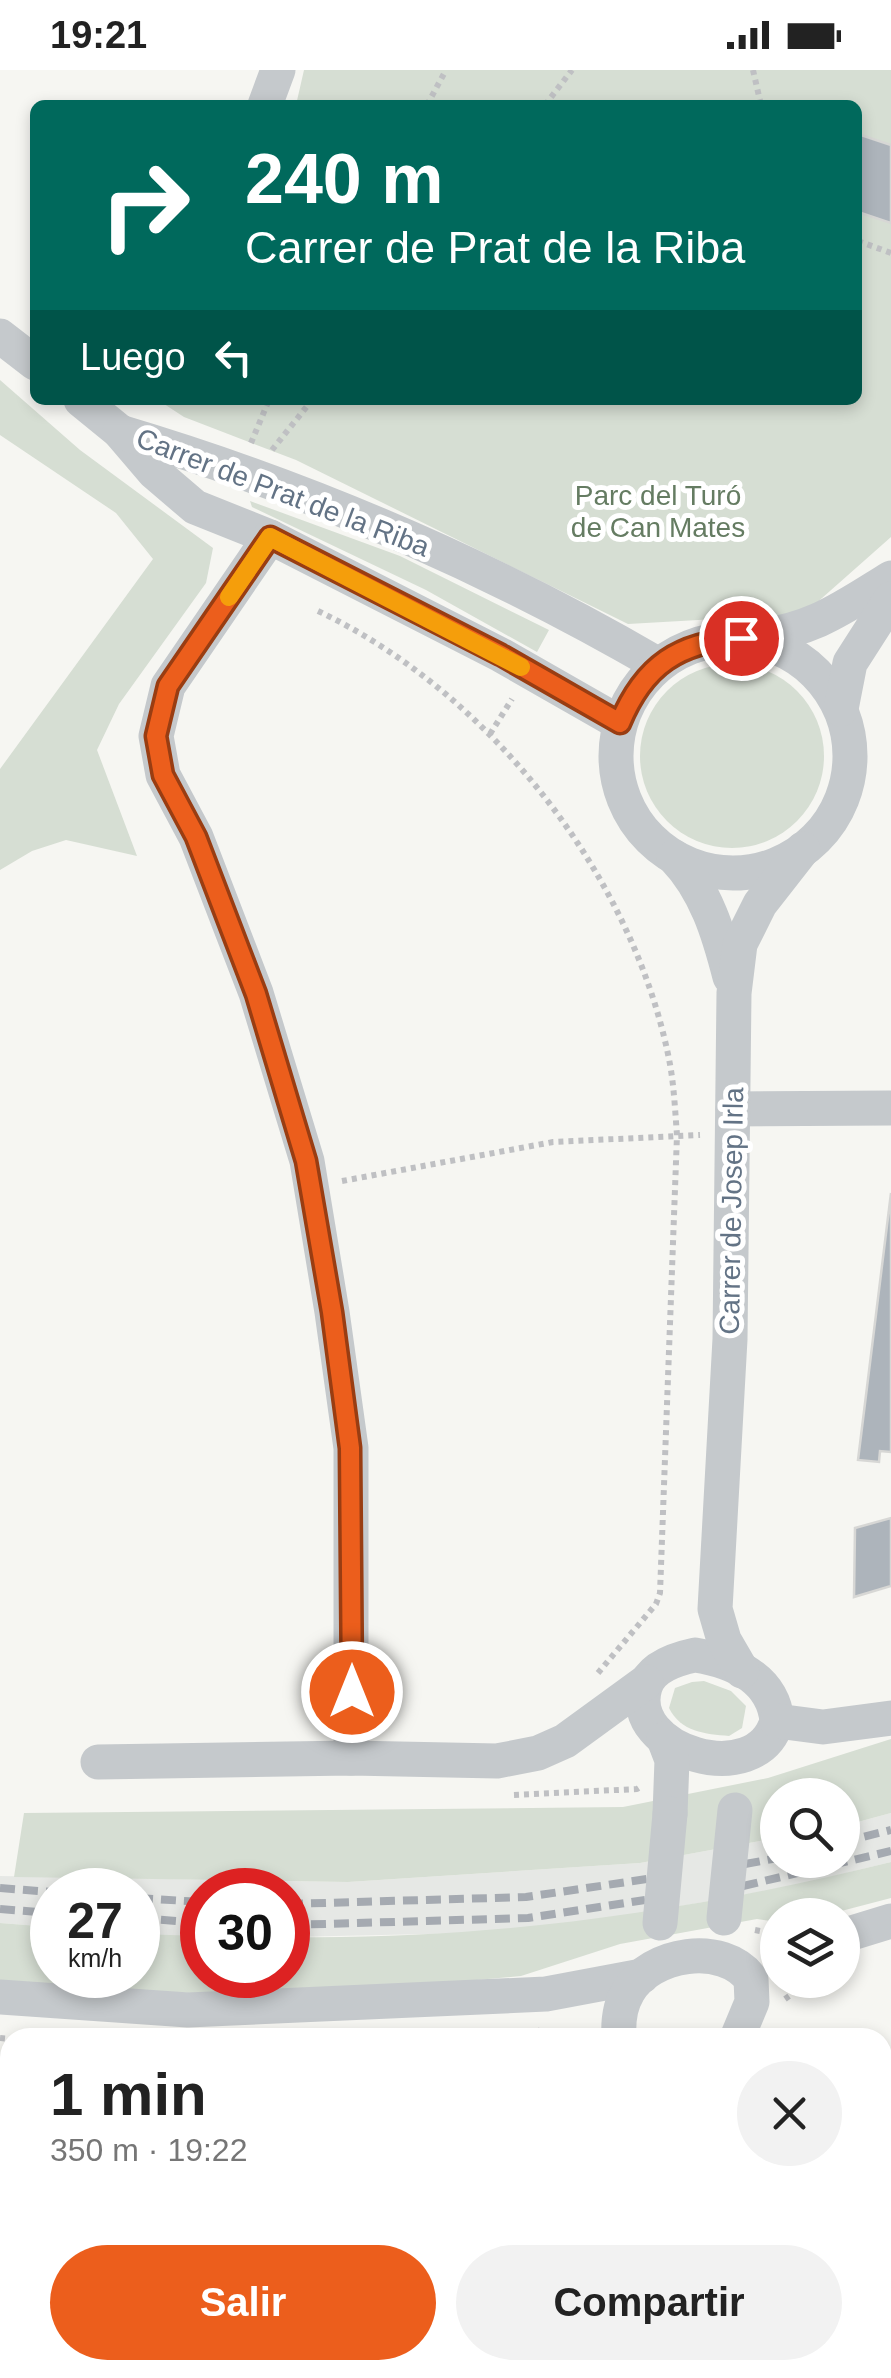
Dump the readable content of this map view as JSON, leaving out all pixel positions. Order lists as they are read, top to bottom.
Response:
{
  "streets": {
    "street": ["Carrer de Prat de la Riba", "Carrer de Josep Irla"]
  },
  "crossings": [
    ["Carrer de Prat de la Riba", "Carrer de Josep Irla"]
  ],
  "parks": ["Parc del Turó de Can Mates"],
  "page": {
    "status": "19:21",
    "turn": ["240 m", "Carrer de Prat de la Riba"],
    "then": "Luego",
    "speed": "27 km/h",
    "limit": "30",
    "heading": ["1 min", "350 m · 19:22"],
    "buttons": ["Salir", "Compartir"]
  }
}
